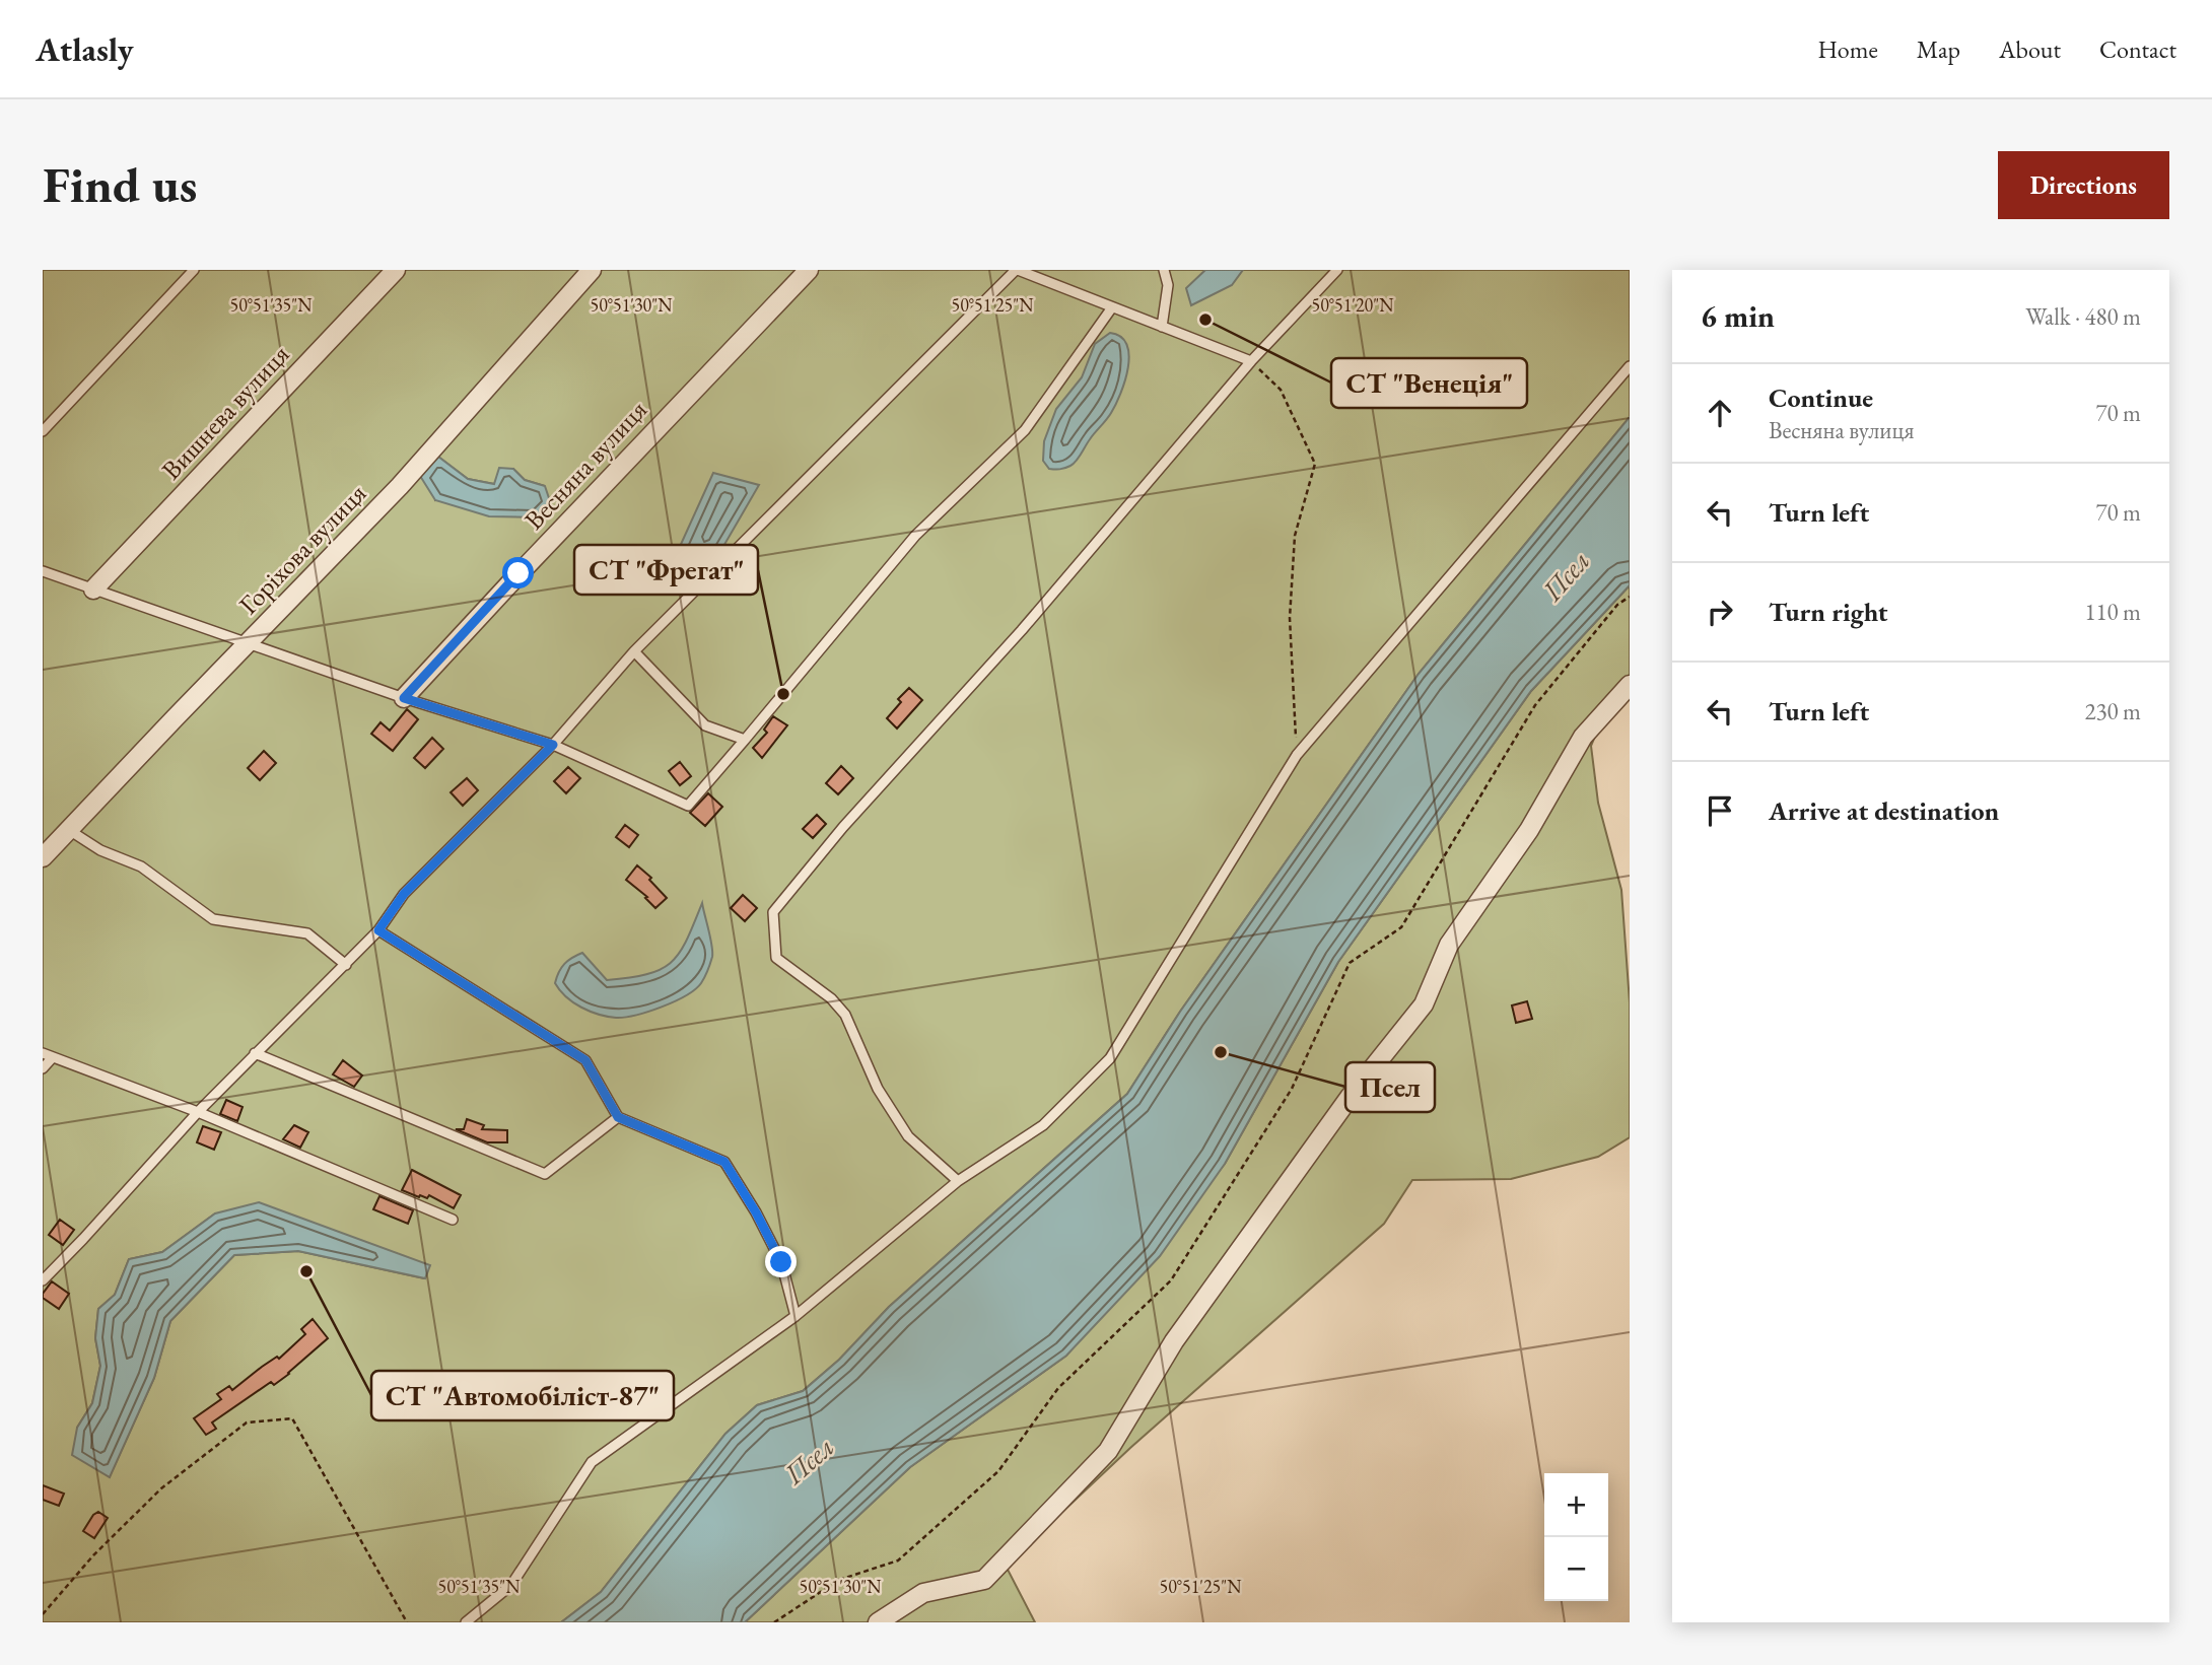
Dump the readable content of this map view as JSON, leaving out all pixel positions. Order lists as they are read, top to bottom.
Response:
{
  "streets": {
    "street": ["Вишнева вулиця", "Весняна вулиця", "Горіхова вулиця"]
  },
  "water": ["Псел"],
  "places": [
    "СТ \"Венеція\"",
    "СТ \"Фрегат\"",
    "Псел",
    "СТ \"Автомобiлiст-87\""
  ],
  "page": {
    "header": "Atlasly",
    "nav": [
      "Home",
      "Map",
      "About",
      "Contact"
    ],
    "buttons": "Directions",
    "title": "Find us",
    "heading": ["6 min", "Walk · 480 m"],
    "list": [
      ["Continue", "Весняна вулиця", "70 m"],
      ["Turn left", "70 m"],
      ["Turn right", "110 m"],
      ["Turn left", "230 m"],
      "Arrive at destination"
    ],
    "map_buttons": ["+", "−"]
  },
  "coordinates": [
    "50°51'35\"N",
    "50°51'30\"N",
    "50°51'25\"N",
    "50°51'20\"N"
  ]
}
